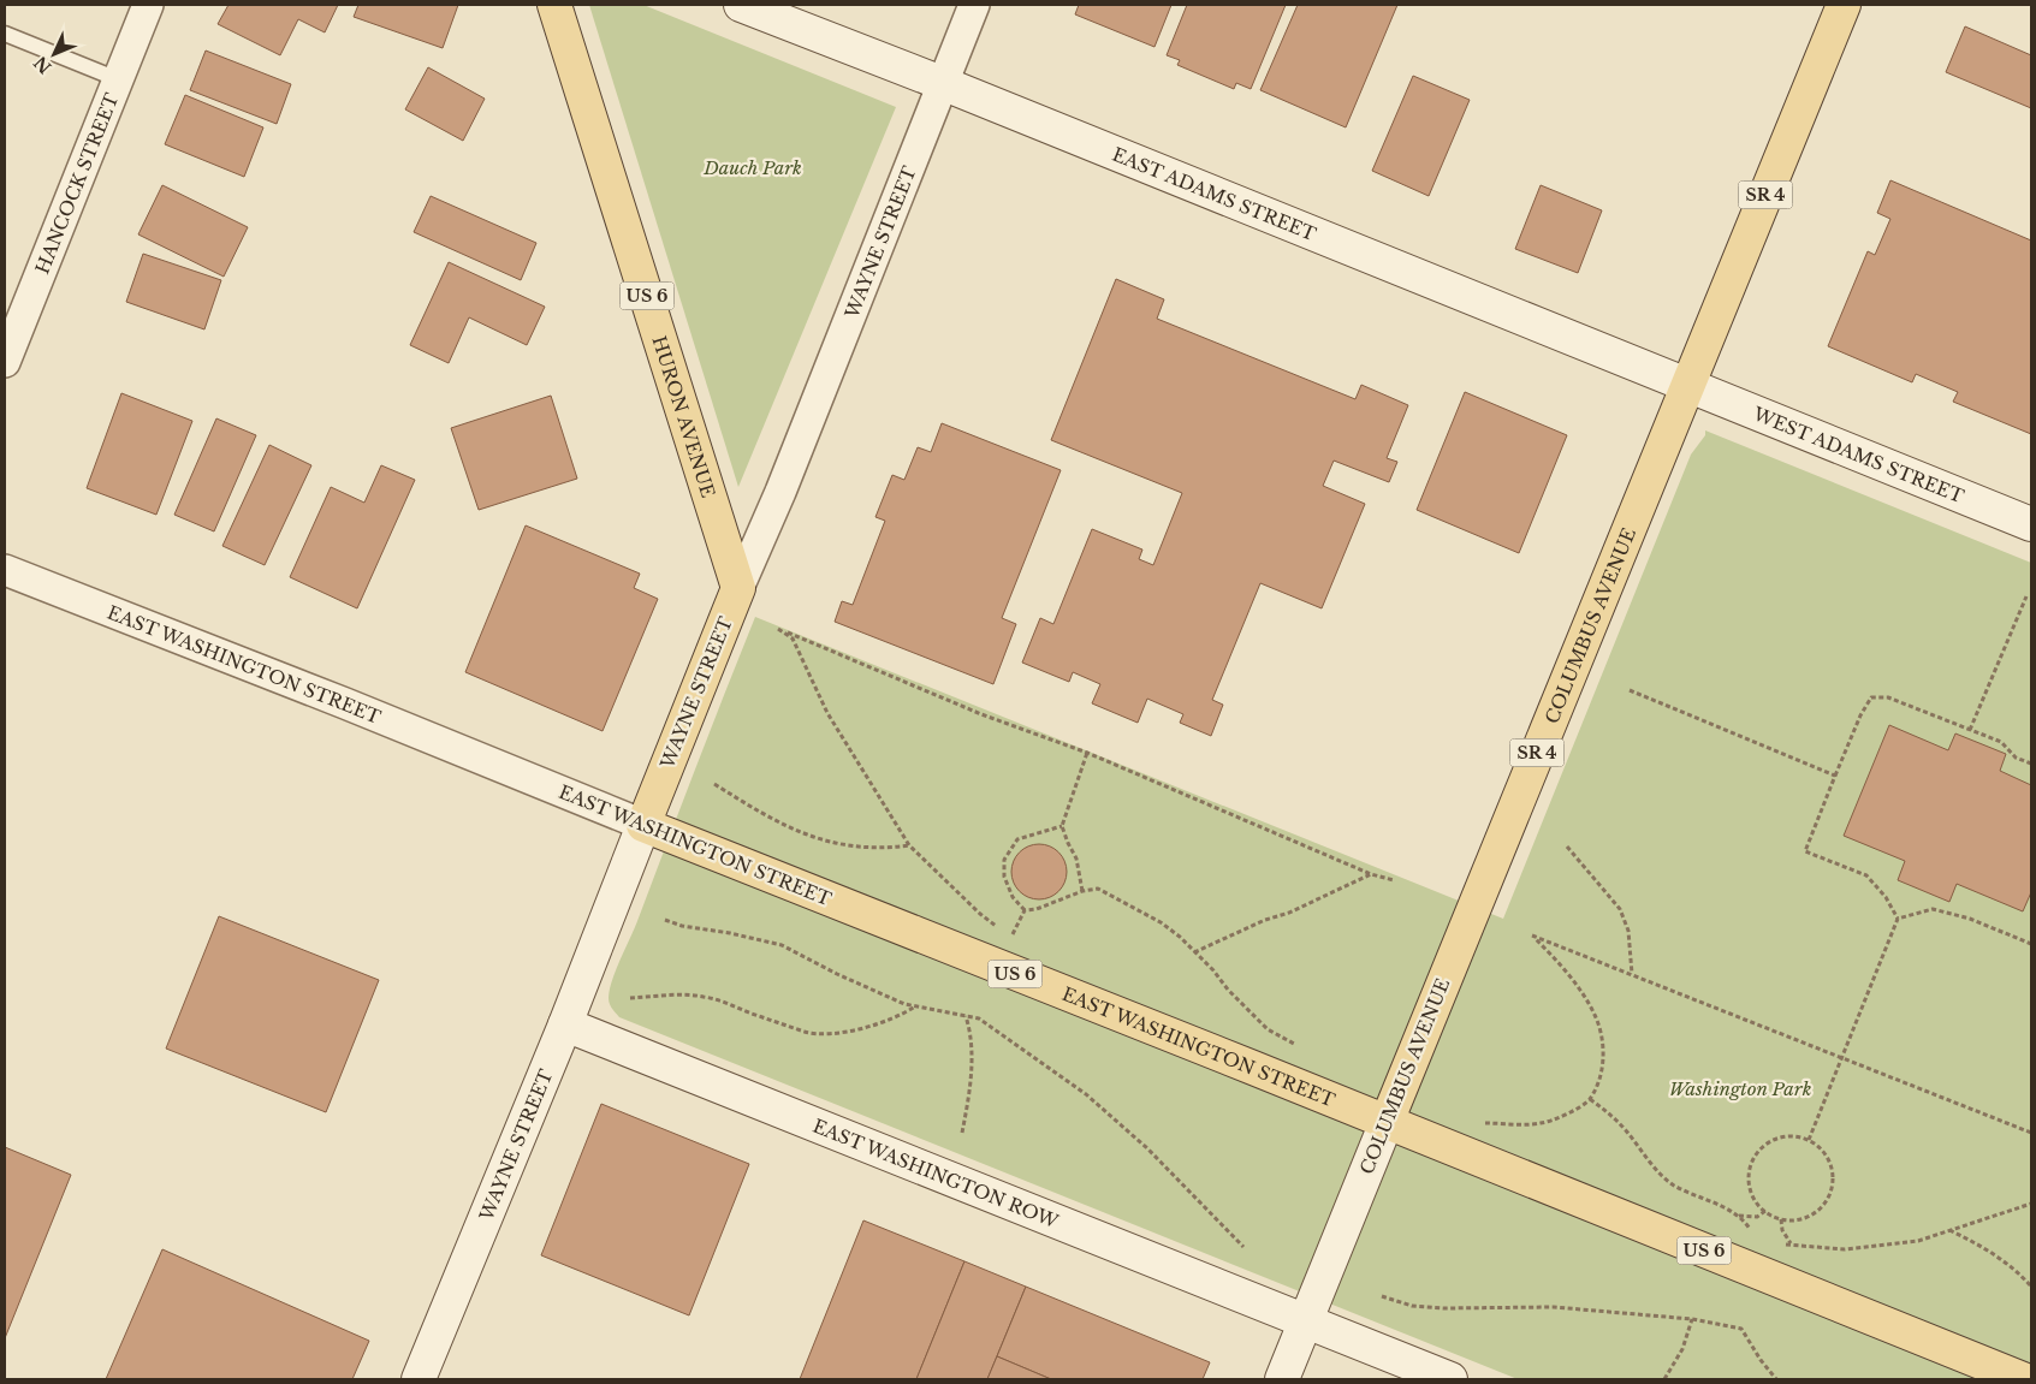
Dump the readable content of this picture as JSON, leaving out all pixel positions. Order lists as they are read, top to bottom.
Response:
{
  "streets": {
    "main road": [
      "SR 4",
      "WAYNE STREET",
      "US 6",
      "HURON AVENUE",
      "COLUMBUS AVENUE",
      "EAST WASHINGTON STREET"
    ],
    "street": [
      "HANCOCK STREET",
      "EAST ADAMS STREET",
      "WEST ADAMS STREET",
      "EAST WASHINGTON ROW"
    ]
  },
  "crossings": [
    ["EAST ADAMS STREET", "WAYNE STREET"],
    ["EAST ADAMS STREET", "WEST ADAMS STREET"],
    ["EAST ADAMS STREET", "COLUMBUS AVENUE"],
    ["WAYNE STREET", "HURON AVENUE"],
    ["WAYNE STREET", "EAST WASHINGTON STREET"],
    ["WAYNE STREET", "EAST WASHINGTON ROW"],
    ["US 6", "COLUMBUS AVENUE"],
    ["US 6", "EAST WASHINGTON STREET"],
    ["WEST ADAMS STREET", "COLUMBUS AVENUE"],
    ["COLUMBUS AVENUE", "EAST WASHINGTON STREET"],
    ["COLUMBUS AVENUE", "EAST WASHINGTON ROW"]
  ],
  "parks": ["Dauch Park", "Washington Park"],
  "north": "bottom left"
}
